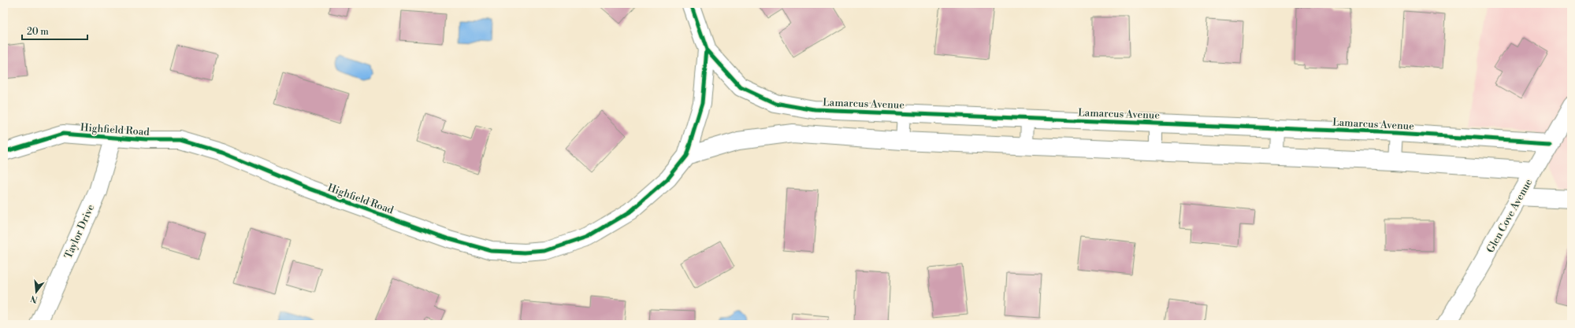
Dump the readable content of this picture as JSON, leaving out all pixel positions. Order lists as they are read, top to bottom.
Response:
{
  "streets": {
    "street": [
      "Lamarcus Avenue",
      "Highfield Road",
      "Glen Cove Avenue",
      "Taylor Drive"
    ]
  },
  "crossings": [
    ["Lamarcus Avenue", "Glen Cove Avenue"],
    ["Highfield Road", "Taylor Drive"]
  ],
  "scale_bar": "20 m",
  "north": "bottom"
}
